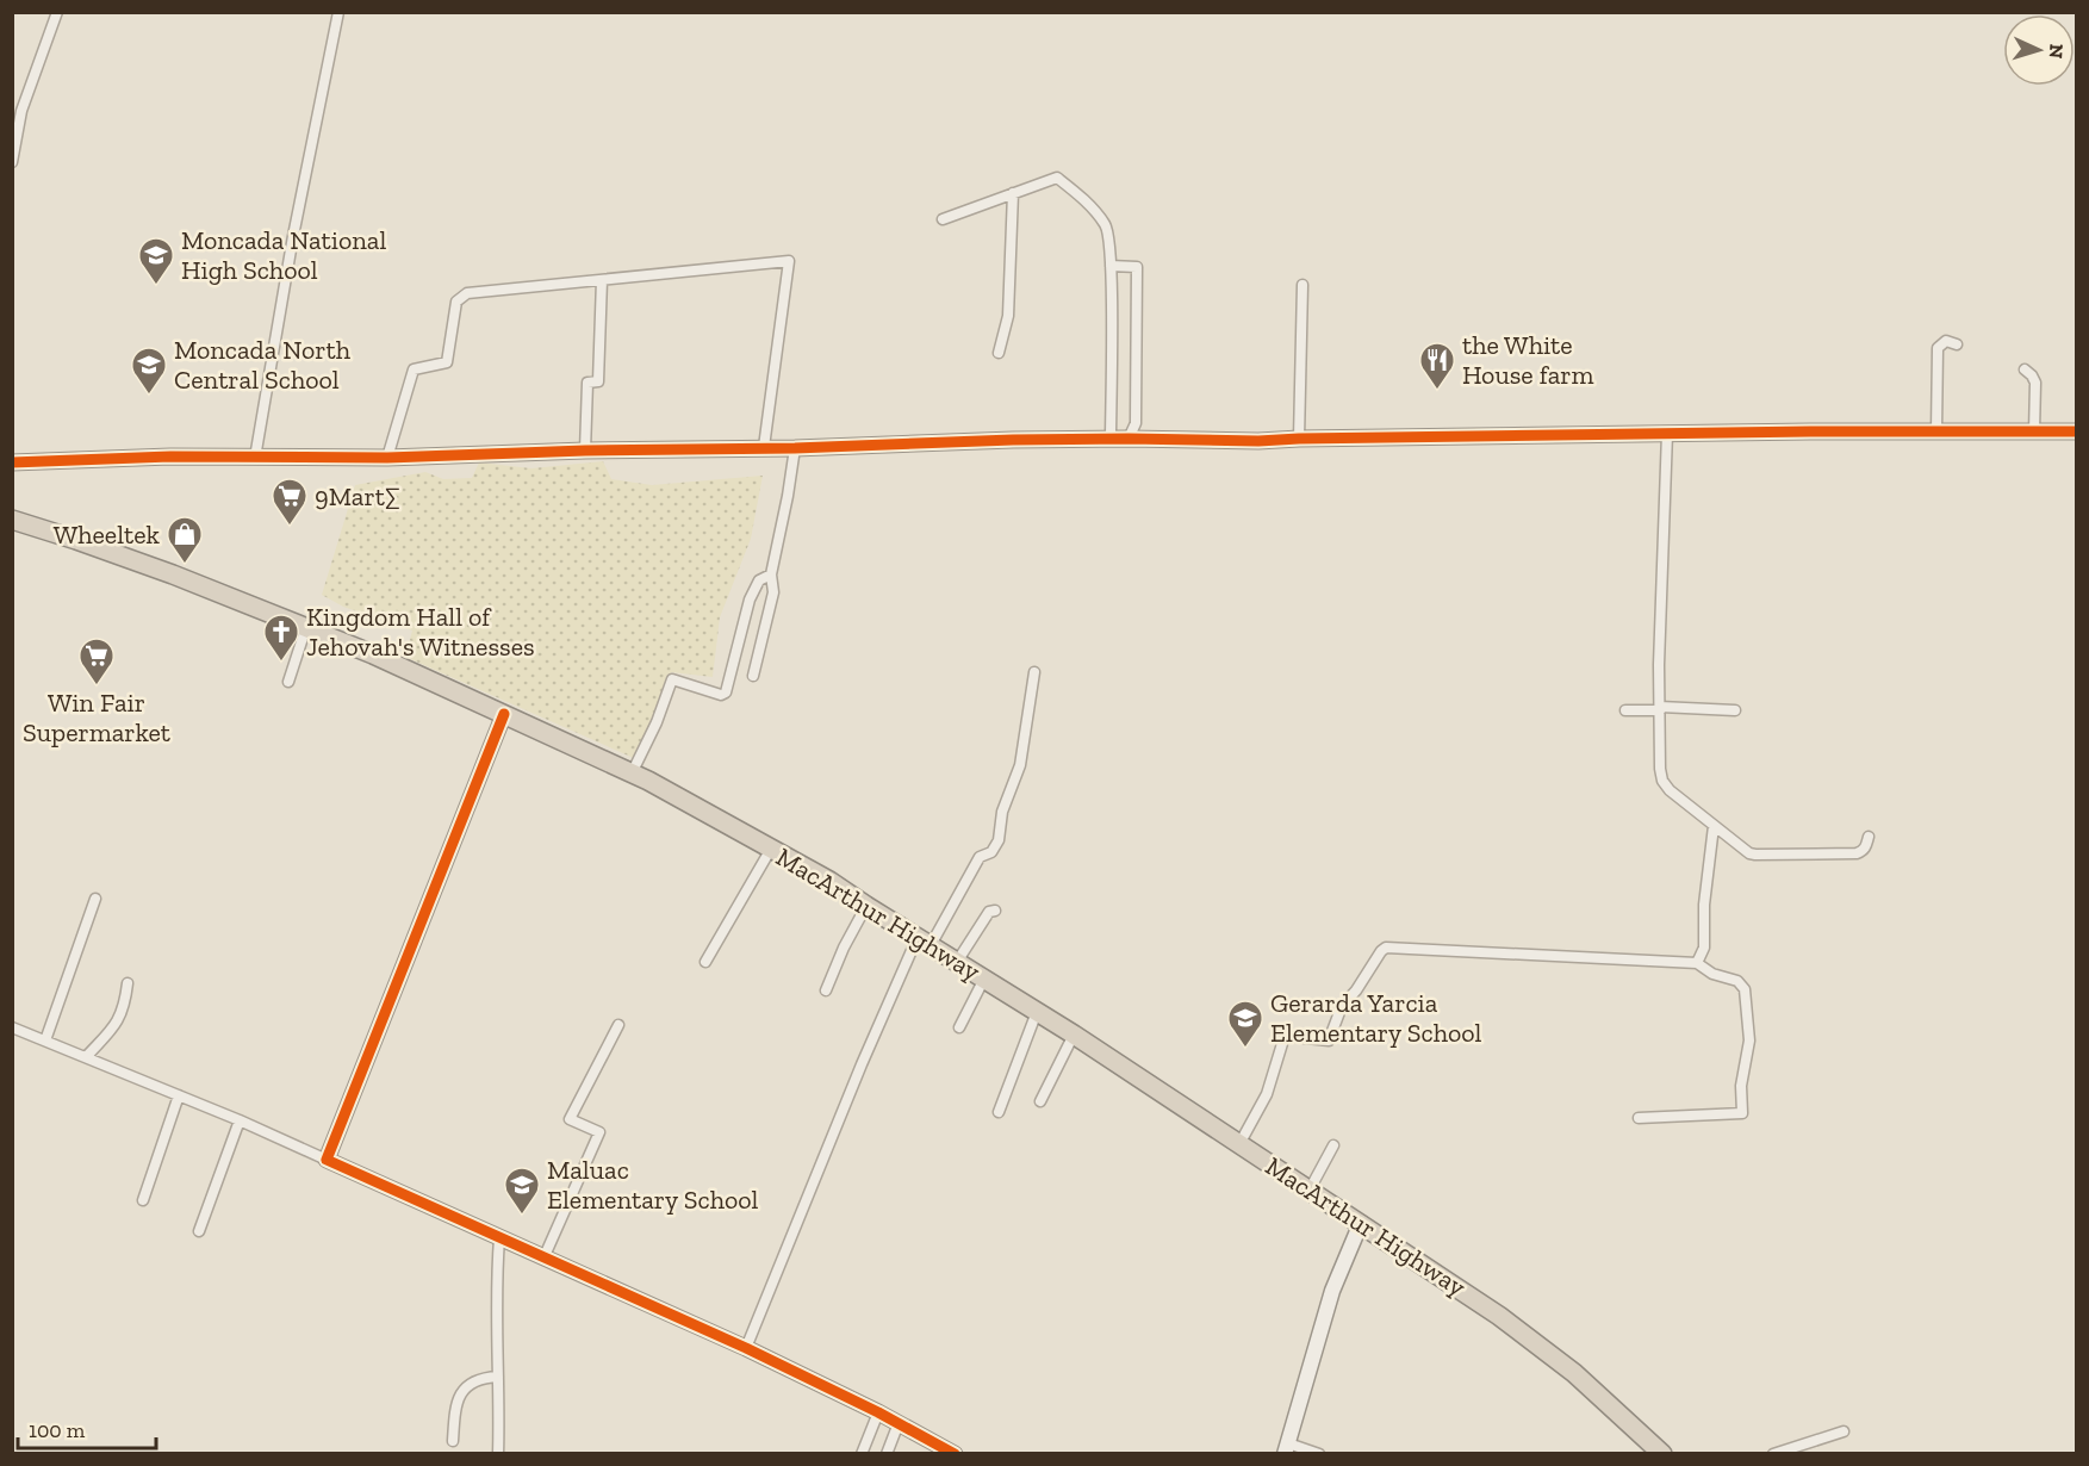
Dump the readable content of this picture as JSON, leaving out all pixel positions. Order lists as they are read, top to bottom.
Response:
{
  "streets": {
    "highway": ["MacArthur Highway"]
  },
  "places": {
    "school or university": [
      "Moncada National High School",
      "Moncada North Central School",
      "Gerarda Yarcia Elementary School",
      "Maluac Elementary School"
    ],
    "restaurant": ["the White House farm"],
    "supermarket": ["9Mart∑", "Win Fair Supermarket"],
    "shop": ["Wheeltek"],
    "church": ["Kingdom Hall of Jehovah's Witnesses"]
  },
  "scale_bar": "100 m",
  "north": "right"
}
